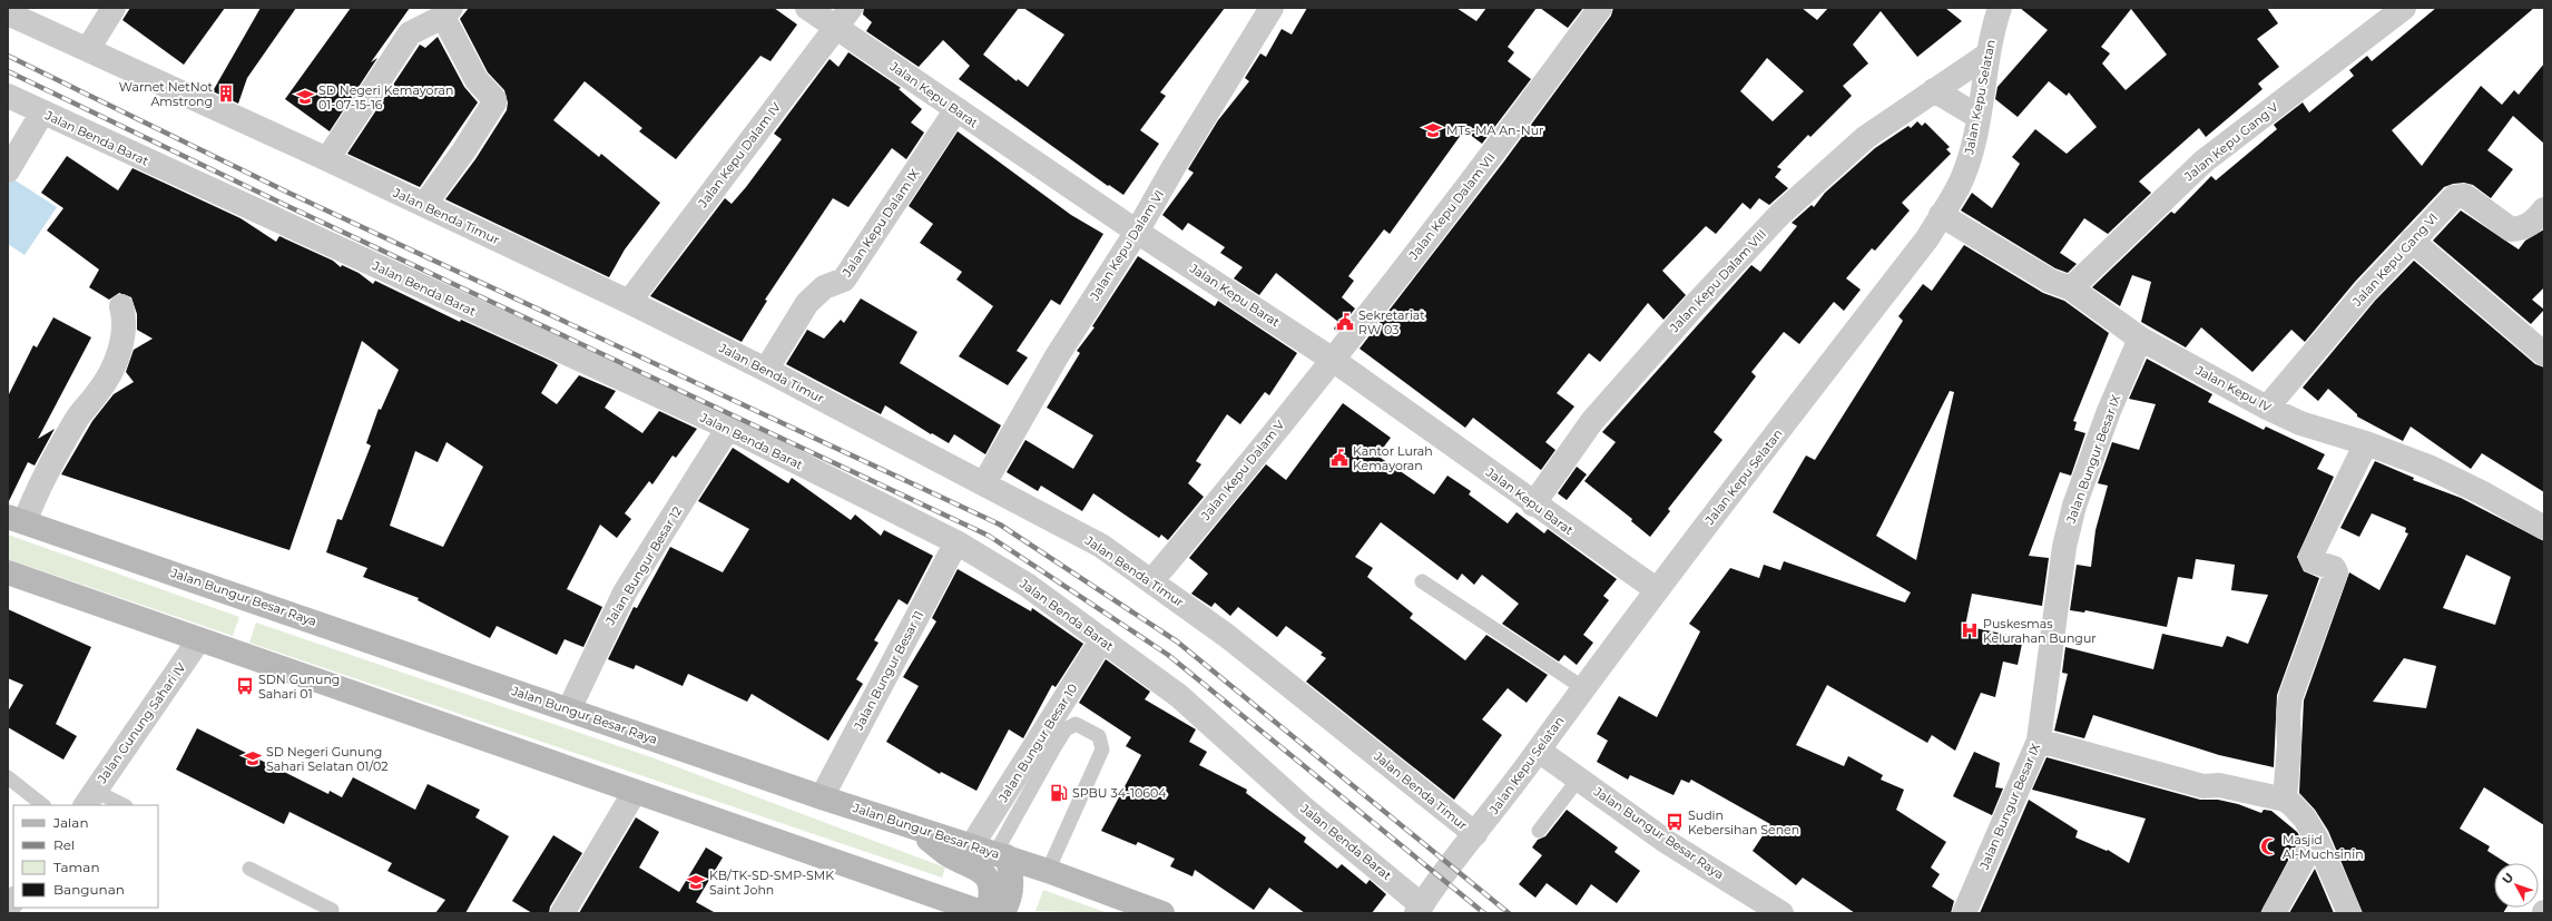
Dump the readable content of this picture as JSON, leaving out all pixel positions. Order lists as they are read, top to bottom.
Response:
{
  "streets": {
    "main road": ["Jalan Bungur Besar Raya"],
    "street": [
      "Jalan Kepu Barat",
      "Jalan Kepu Selatan",
      "Jalan Benda Barat",
      "Jalan Kepu Gang V",
      "Jalan Kepu Dalam IV",
      "Jalan Kepu Dalam VII",
      "Jalan Benda Timur",
      "Jalan Kepu Dalam IX",
      "Jalan Kepu Dalam VI",
      "Jalan Kepu Gang VI",
      "Jalan Kepu Dalam VIII",
      "Jalan Kepu IV",
      "Jalan Bungur Besar IX",
      "Jalan Kepu Dalam V",
      "Jalan Bungur Besar 12",
      "Jalan Bungur Besar 11",
      "Jalan Gunung Sahari IV",
      "Jalan Bungur Besar 10"
    ]
  },
  "crossings": [
    ["Jalan Kepu Barat", "Jalan Kepu Selatan"],
    ["Jalan Kepu Barat", "Jalan Kepu Dalam IV"],
    ["Jalan Kepu Barat", "Jalan Kepu Dalam VII"],
    ["Jalan Kepu Barat", "Jalan Kepu Dalam IX"],
    ["Jalan Kepu Barat", "Jalan Kepu Dalam VI"],
    ["Jalan Kepu Barat", "Jalan Kepu Dalam VIII"],
    ["Jalan Kepu Barat", "Jalan Kepu Dalam V"],
    ["Jalan Kepu Selatan", "Jalan Benda Barat"],
    ["Jalan Kepu Selatan", "Jalan Benda Timur"],
    ["Jalan Kepu Selatan", "Jalan Kepu Dalam VIII"],
    ["Jalan Kepu Selatan", "Jalan Kepu IV"],
    ["Jalan Kepu Selatan", "Jalan Bungur Besar Raya"],
    ["Jalan Benda Barat", "Jalan Bungur Besar 12"],
    ["Jalan Benda Barat", "Jalan Bungur Besar 11"],
    ["Jalan Benda Barat", "Jalan Bungur Besar 10"],
    ["Jalan Kepu Gang V", "Jalan Kepu IV"],
    ["Jalan Kepu Dalam IV", "Jalan Benda Timur"],
    ["Jalan Kepu Dalam VII", "Jalan Kepu Dalam V"],
    ["Jalan Benda Timur", "Jalan Kepu Dalam IX"],
    ["Jalan Benda Timur", "Jalan Kepu Dalam VI"],
    ["Jalan Benda Timur", "Jalan Kepu Dalam V"],
    ["Jalan Kepu Gang VI", "Jalan Kepu IV"],
    ["Jalan Kepu IV", "Jalan Bungur Besar IX"],
    ["Jalan Bungur Besar 12", "Jalan Bungur Besar Raya"],
    ["Jalan Bungur Besar Raya", "Jalan Bungur Besar 11"],
    ["Jalan Bungur Besar Raya", "Jalan Bungur Besar 10"]
  ],
  "places": {
    "building": ["Warnet NetNot Amstrong"],
    "school or university": [
      "SD Negeri Kemayoran 01-07-15-16",
      "MTs-MA An-Nur",
      "SD Negeri Gunung Sahari Selatan 01/02",
      "KB/TK-SD-SMP-SMK Saint John"
    ],
    "public building": ["Sekretariat RW 03", "Kantor Lurah Kemayoran"],
    "hospital": ["Puskesmas Kelurahan Bungur"],
    "bus stop": ["SDN Gunung Sahari 01", "Sudin Kebersihan Senen"],
    "fuel station": ["SPBU 34-10604"],
    "mosque": ["Masjid Al-Muchsinin"]
  },
  "legend": [
    "Jalan",
    "Rel",
    "Taman",
    "Bangunan"
  ],
  "north": "top left"
}
